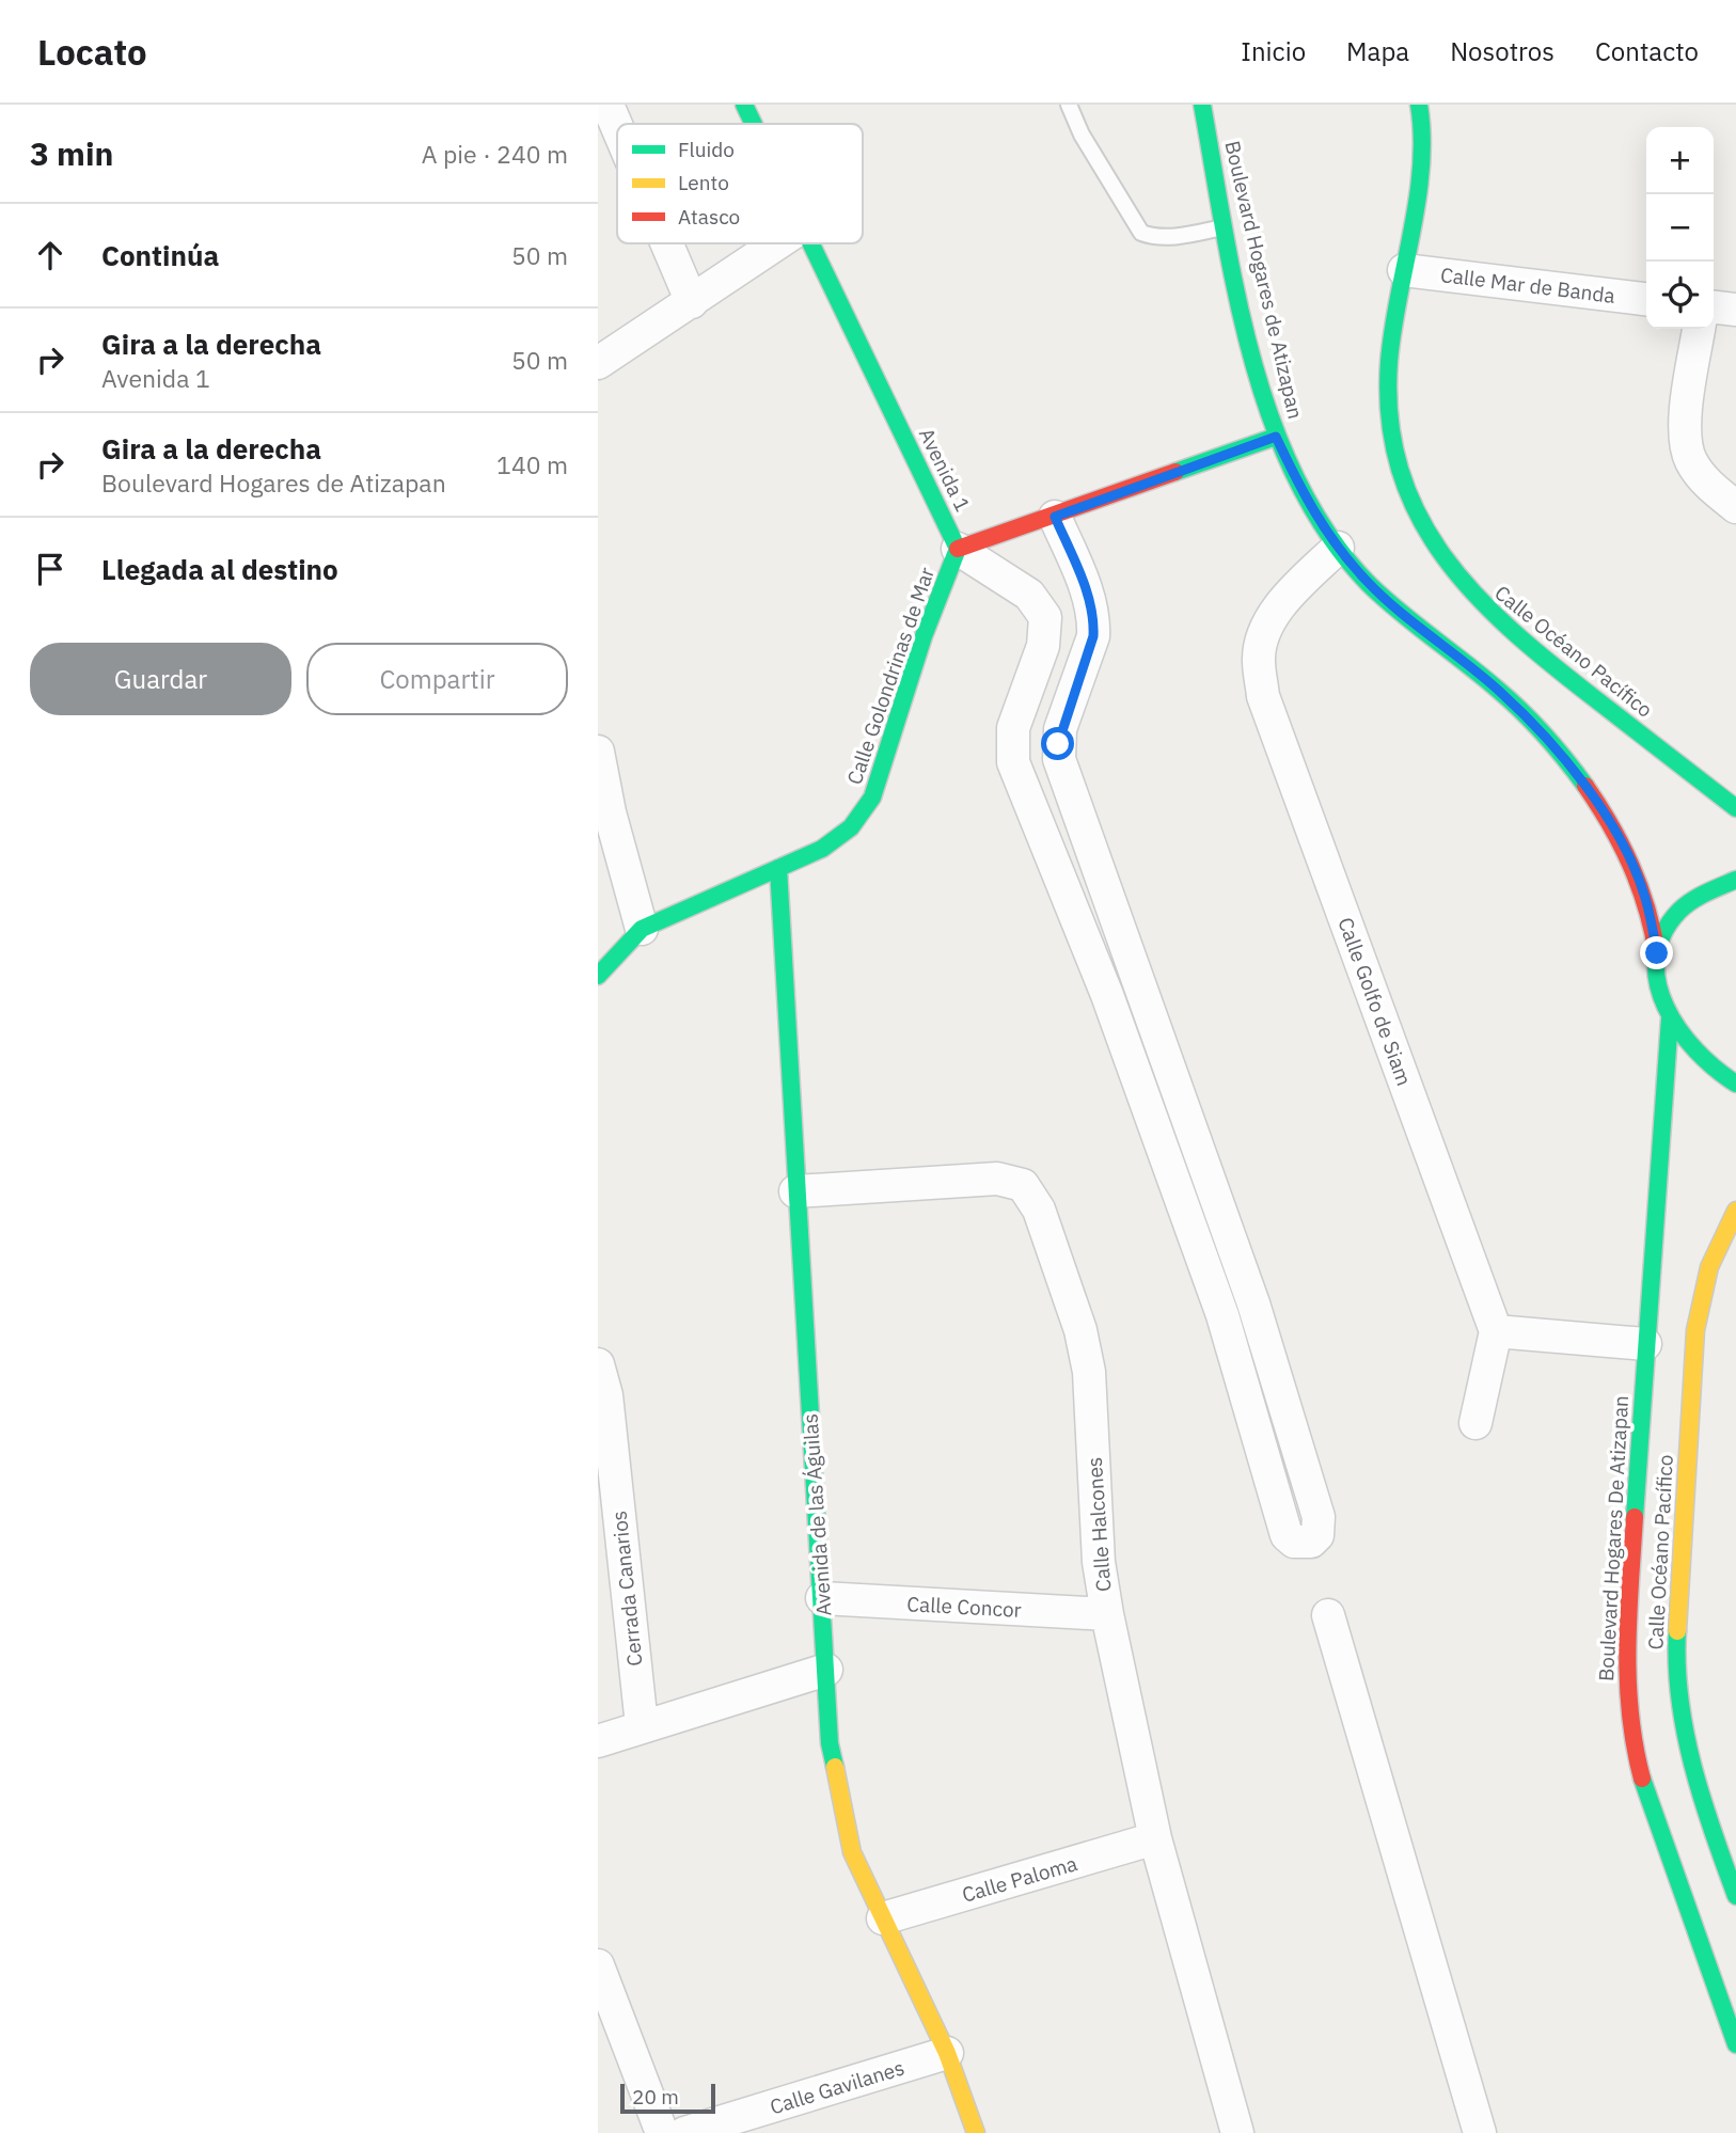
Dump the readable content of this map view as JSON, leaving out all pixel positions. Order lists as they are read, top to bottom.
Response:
{
  "streets": {
    "street": [
      "Boulevard Hogares de Atizapan",
      "Calle Mar de Banda",
      "Avenida 1",
      "Calle Océano Pacífico",
      "Calle Golondrinas de Mar",
      "Calle Golfo de Siam",
      "Avenida de las Águilas",
      "Calle Halcones",
      "Boulevard Hogares De Atizapan",
      "Cerrada Canarios",
      "Calle Concor",
      "Calle Paloma",
      "Calle Gavilanes"
    ]
  },
  "crossings": [
    ["Boulevard Hogares de Atizapan", "Calle Golfo de Siam"],
    ["Boulevard Hogares de Atizapan", "Boulevard Hogares De Atizapan"],
    ["Calle Mar de Banda", "Calle Océano Pacífico"],
    ["Avenida 1", "Calle Golondrinas de Mar"],
    ["Calle Golondrinas de Mar", "Avenida de las Águilas"],
    ["Avenida de las Águilas", "Calle Halcones"],
    ["Avenida de las Águilas", "Calle Concor"],
    ["Avenida de las Águilas", "Calle Paloma"],
    ["Avenida de las Águilas", "Calle Gavilanes"],
    ["Calle Halcones", "Calle Concor"],
    ["Calle Halcones", "Calle Paloma"]
  ],
  "legend": ["Fluido", "Lento", "Atasco"],
  "scale_bar": "20 m",
  "page": {
    "header": "Locato",
    "nav": [
      "Inicio",
      "Mapa",
      "Nosotros",
      "Contacto"
    ],
    "heading": ["3 min", "A pie · 240 m"],
    "map_buttons": ["+", "−"],
    "list": [
      ["Continúa", "50 m"],
      ["Gira a la derecha", "Avenida 1", "50 m"],
      ["Gira a la derecha", "Boulevard Hogares de Atizapan", "140 m"],
      "Llegada al destino"
    ],
    "buttons": ["Guardar", "Compartir"],
    "scale": "20 m"
  }
}
